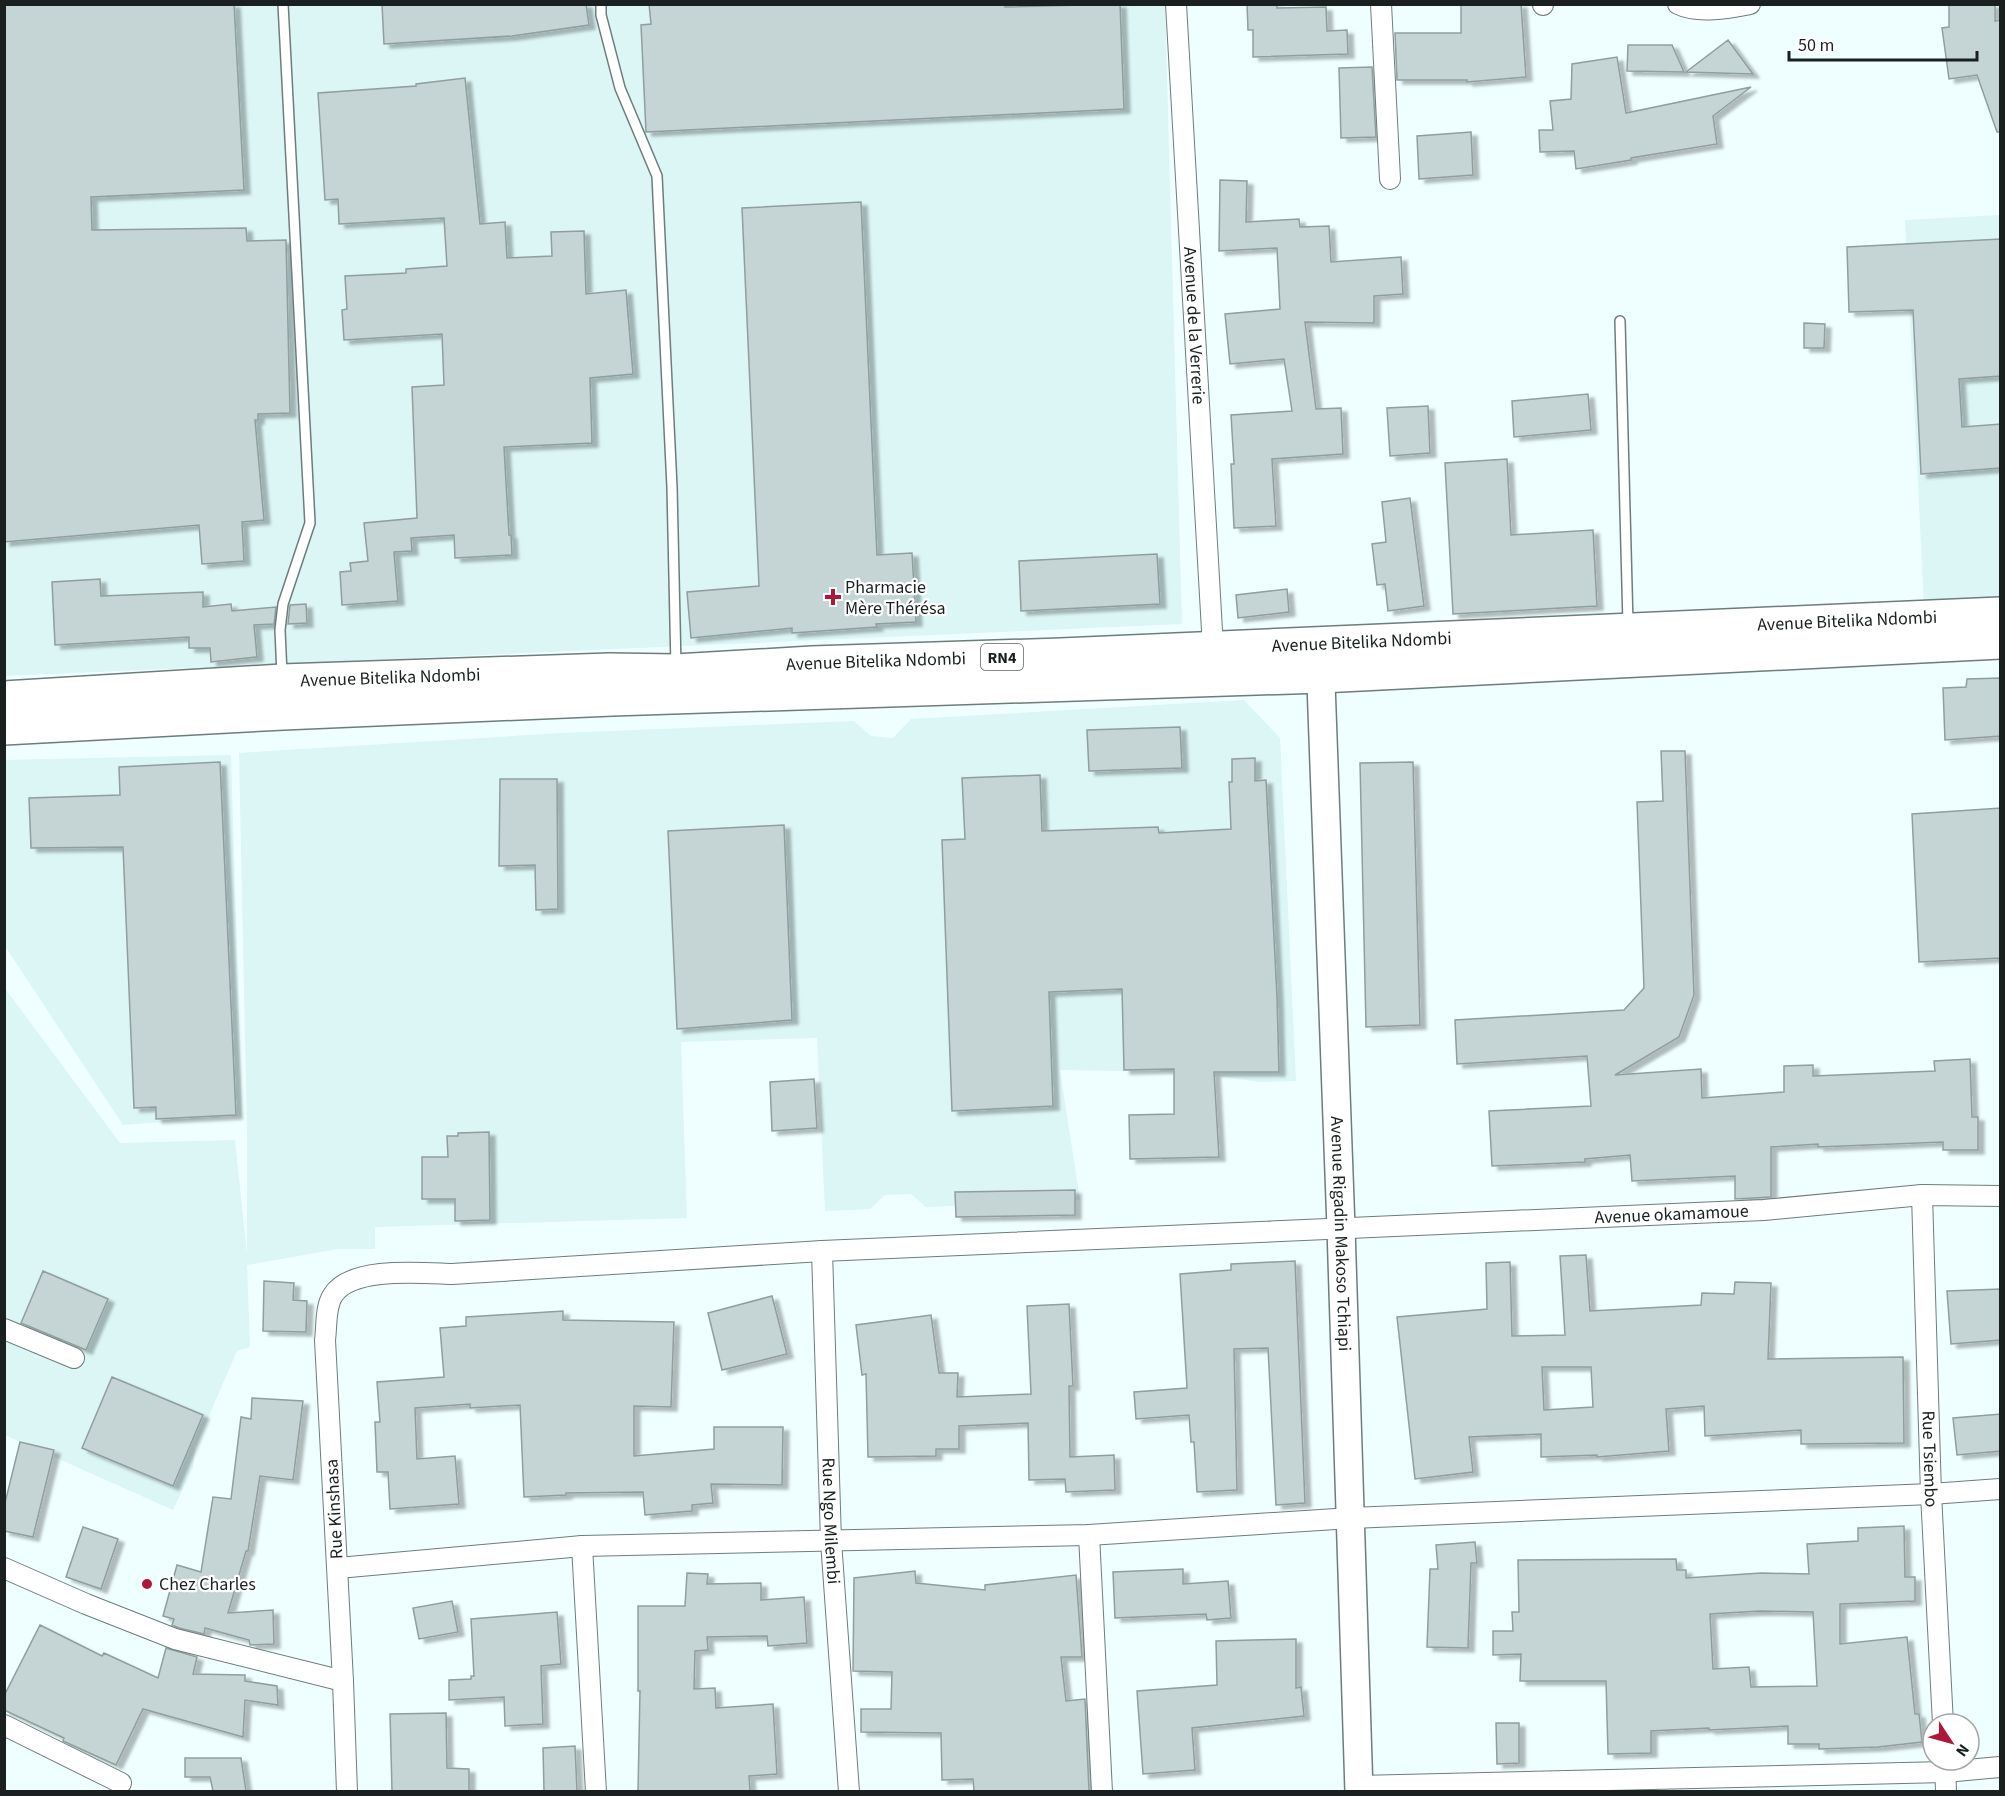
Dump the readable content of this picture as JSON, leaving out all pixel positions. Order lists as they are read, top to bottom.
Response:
{
  "streets": {
    "highway": ["Avenue Bitelika Ndombi", "RN4"],
    "street": [
      "Avenue de la Verrerie",
      "Avenue okamamoue",
      "Avenue Rigadin Makoso Tchiapi",
      "Rue Tsiembo",
      "Rue Kinshasa",
      "Rue Ngo Milembi"
    ]
  },
  "crossings": [
    ["Avenue de la Verrerie", "Avenue Bitelika Ndombi"],
    ["Avenue Bitelika Ndombi", "Avenue Rigadin Makoso Tchiapi"],
    ["Avenue okamamoue", "Avenue Rigadin Makoso Tchiapi"],
    ["Avenue okamamoue", "Rue Tsiembo"],
    ["Avenue okamamoue", "Rue Kinshasa"],
    ["Avenue okamamoue", "Rue Ngo Milembi"],
    ["Rue Kinshasa", "Rue Ngo Milembi"]
  ],
  "places": {
    "health": ["Pharmacie Mère Thérésa"],
    "other": ["Chez Charles"]
  },
  "scale_bar": "50 m",
  "north": "bottom right"
}
